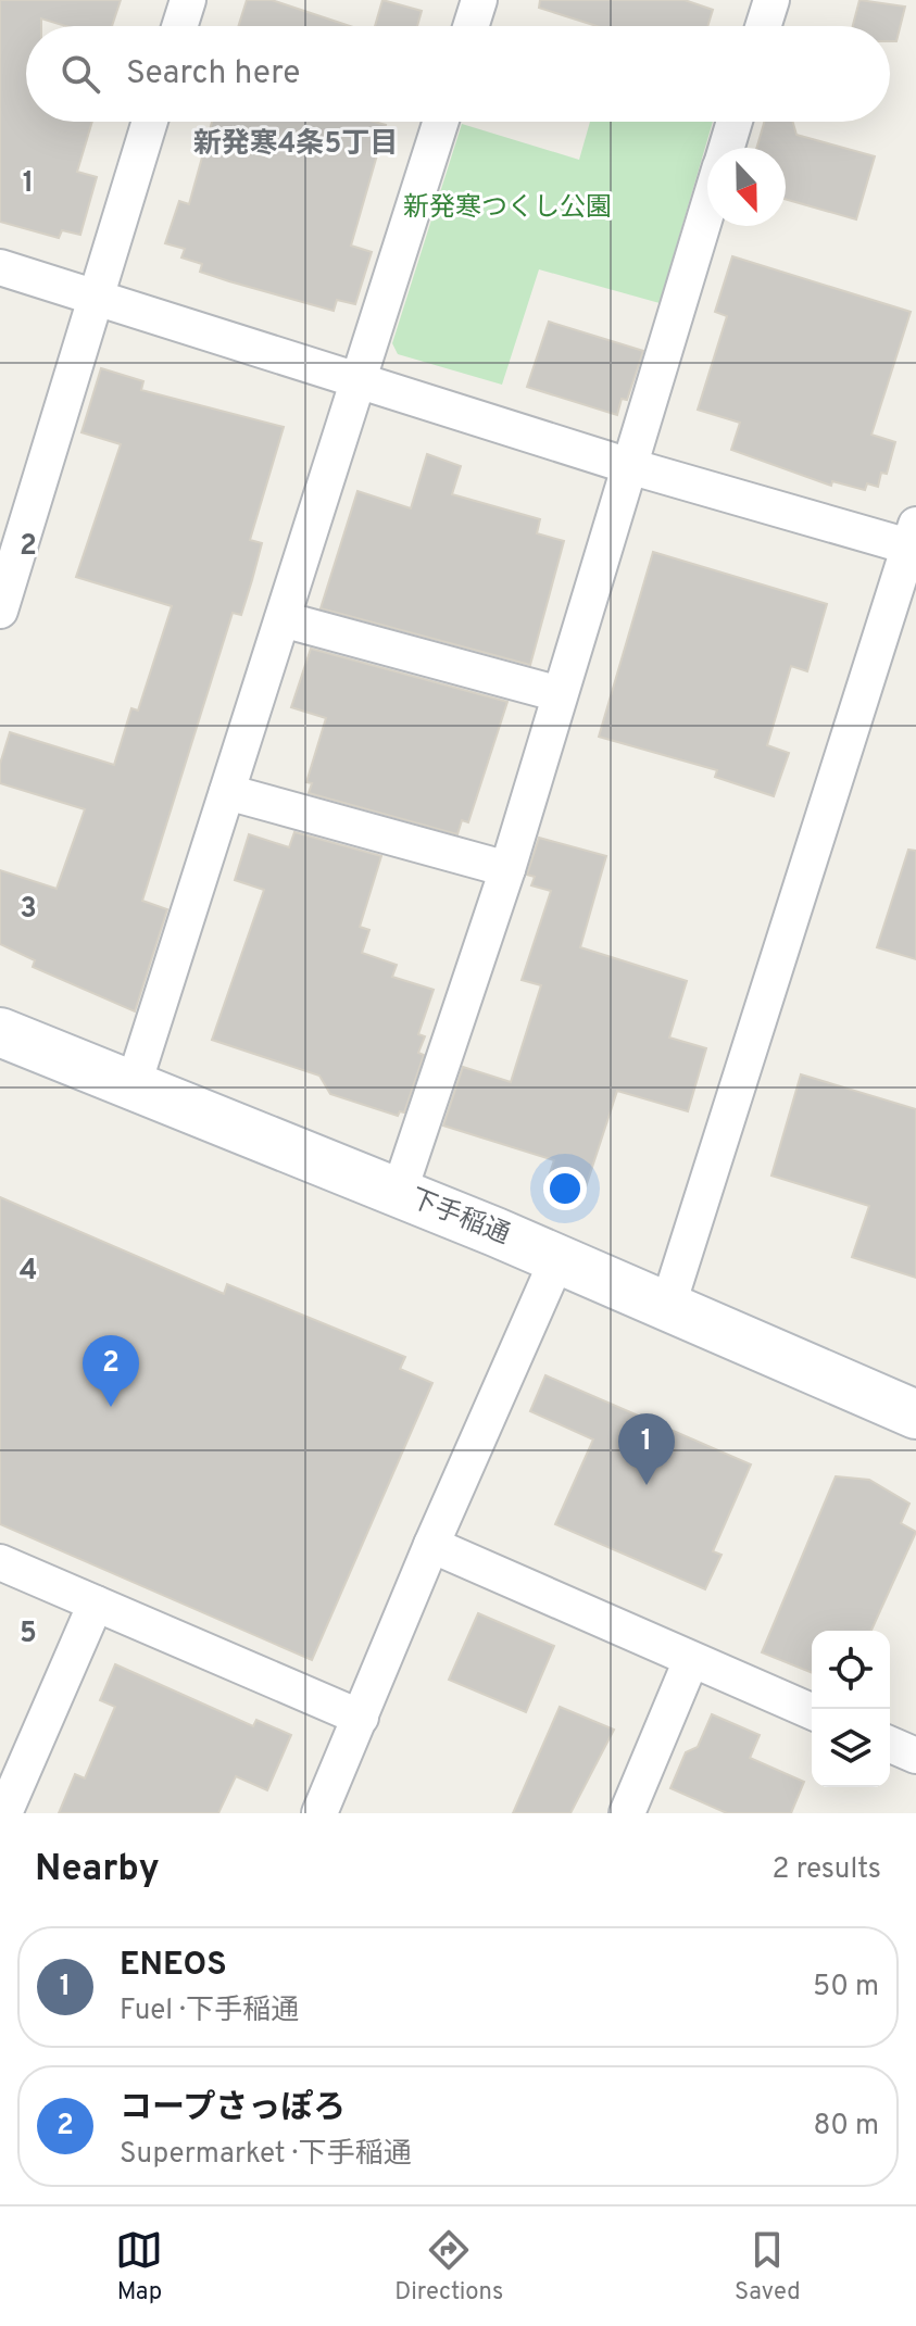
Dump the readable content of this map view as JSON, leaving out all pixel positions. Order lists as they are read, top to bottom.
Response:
{
  "streets": {
    "main road": ["下手稲通"]
  },
  "districts": ["新発寒4条5丁目"],
  "parks": ["新発寒つくし公園"],
  "north": "bottom",
  "page": {
    "search": "Search here",
    "pins": ["2", "1"],
    "heading": ["Nearby", "2 results"],
    "list": [
      {
        "mark": "1",
        "name": "ENEOS",
        "note": "Fuel · 下手稲通",
        "value": "50 m"
      },
      {
        "mark": "2",
        "name": "コープさっぽろ",
        "note": "Supermarket · 下手稲通",
        "value": "80 m"
      }
    ],
    "nav": ["Map", "Directions", "Saved"]
  },
  "grid": {
    "rows": [
      "1",
      "2",
      "3",
      "4",
      "5"
    ]
  }
}
